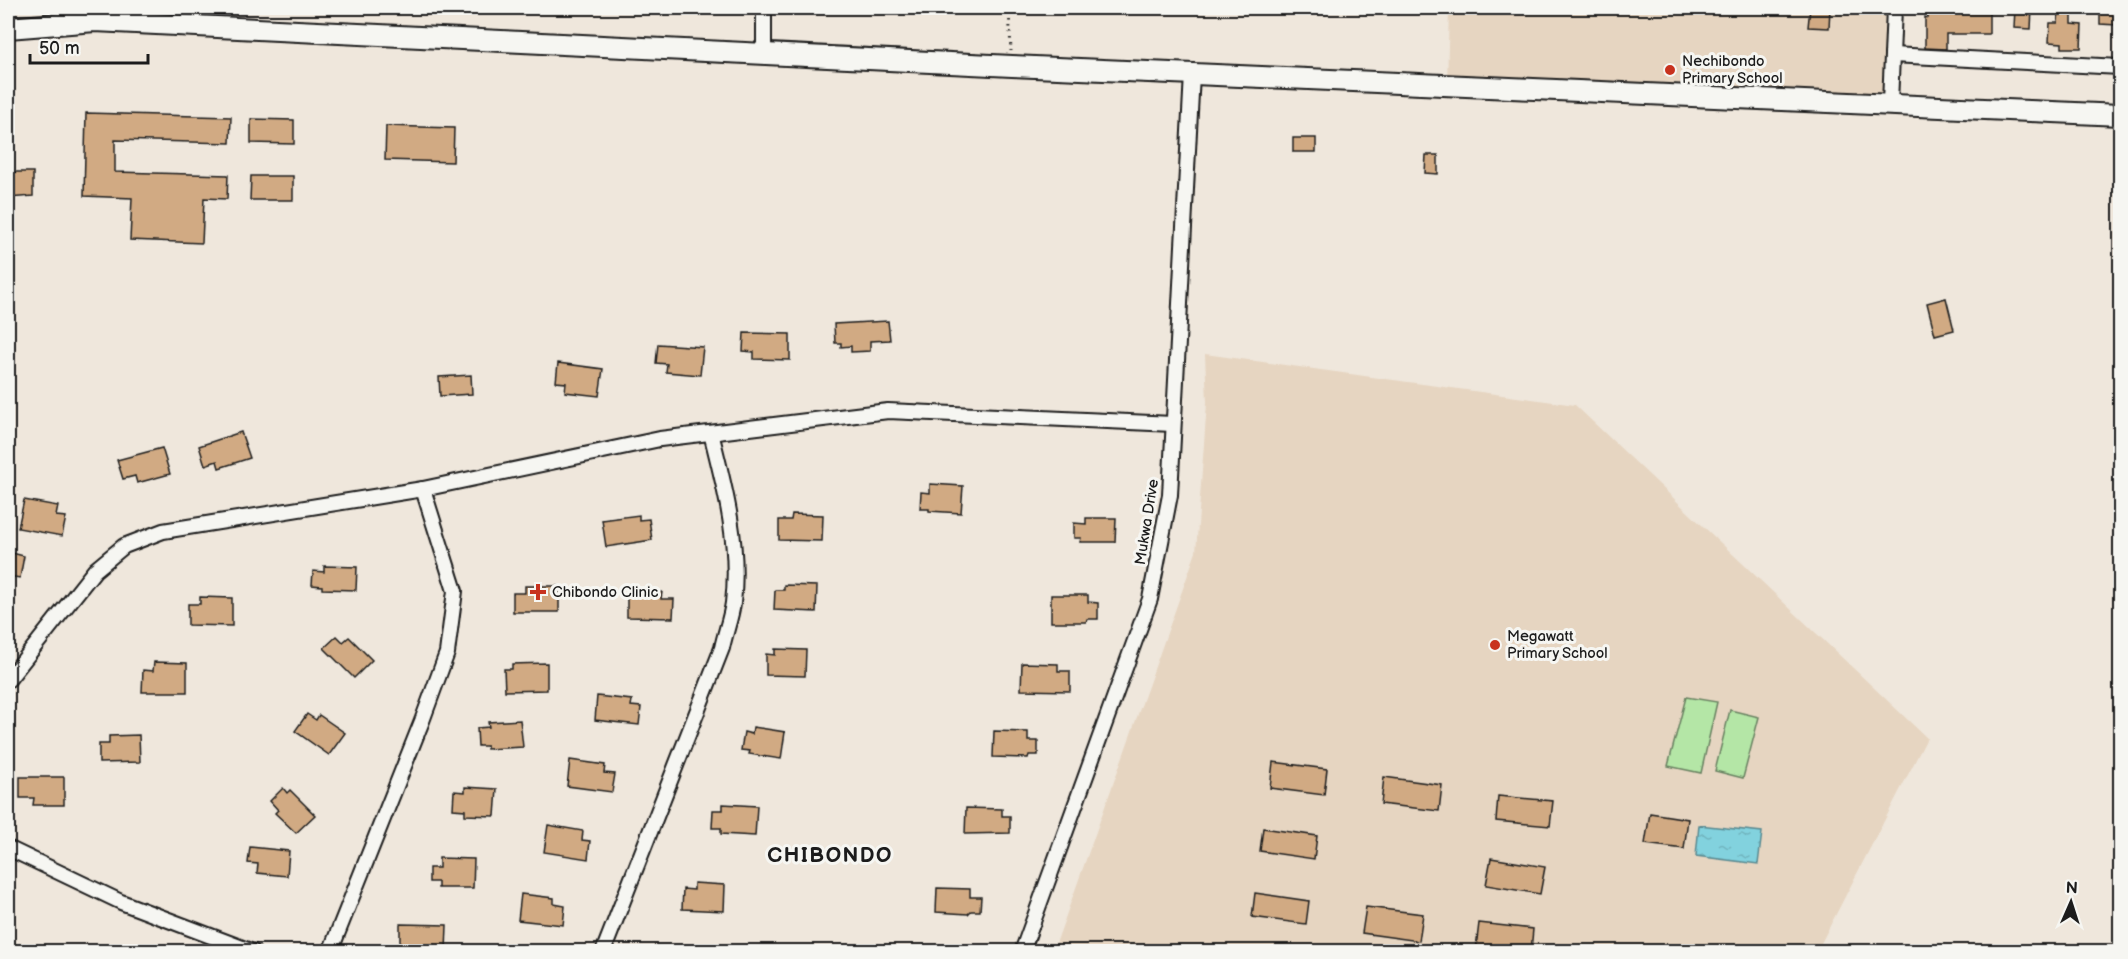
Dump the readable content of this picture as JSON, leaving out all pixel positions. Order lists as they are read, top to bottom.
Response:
{
  "streets": {
    "street": ["Mukwa Drive"]
  },
  "districts": ["CHIBONDO"],
  "places": {
    "other": ["Nechibondo Primary School", "Megawatt Primary School"],
    "health": ["Chibondo Clinic"]
  },
  "scale_bar": "50 m",
  "north": "top"
}
